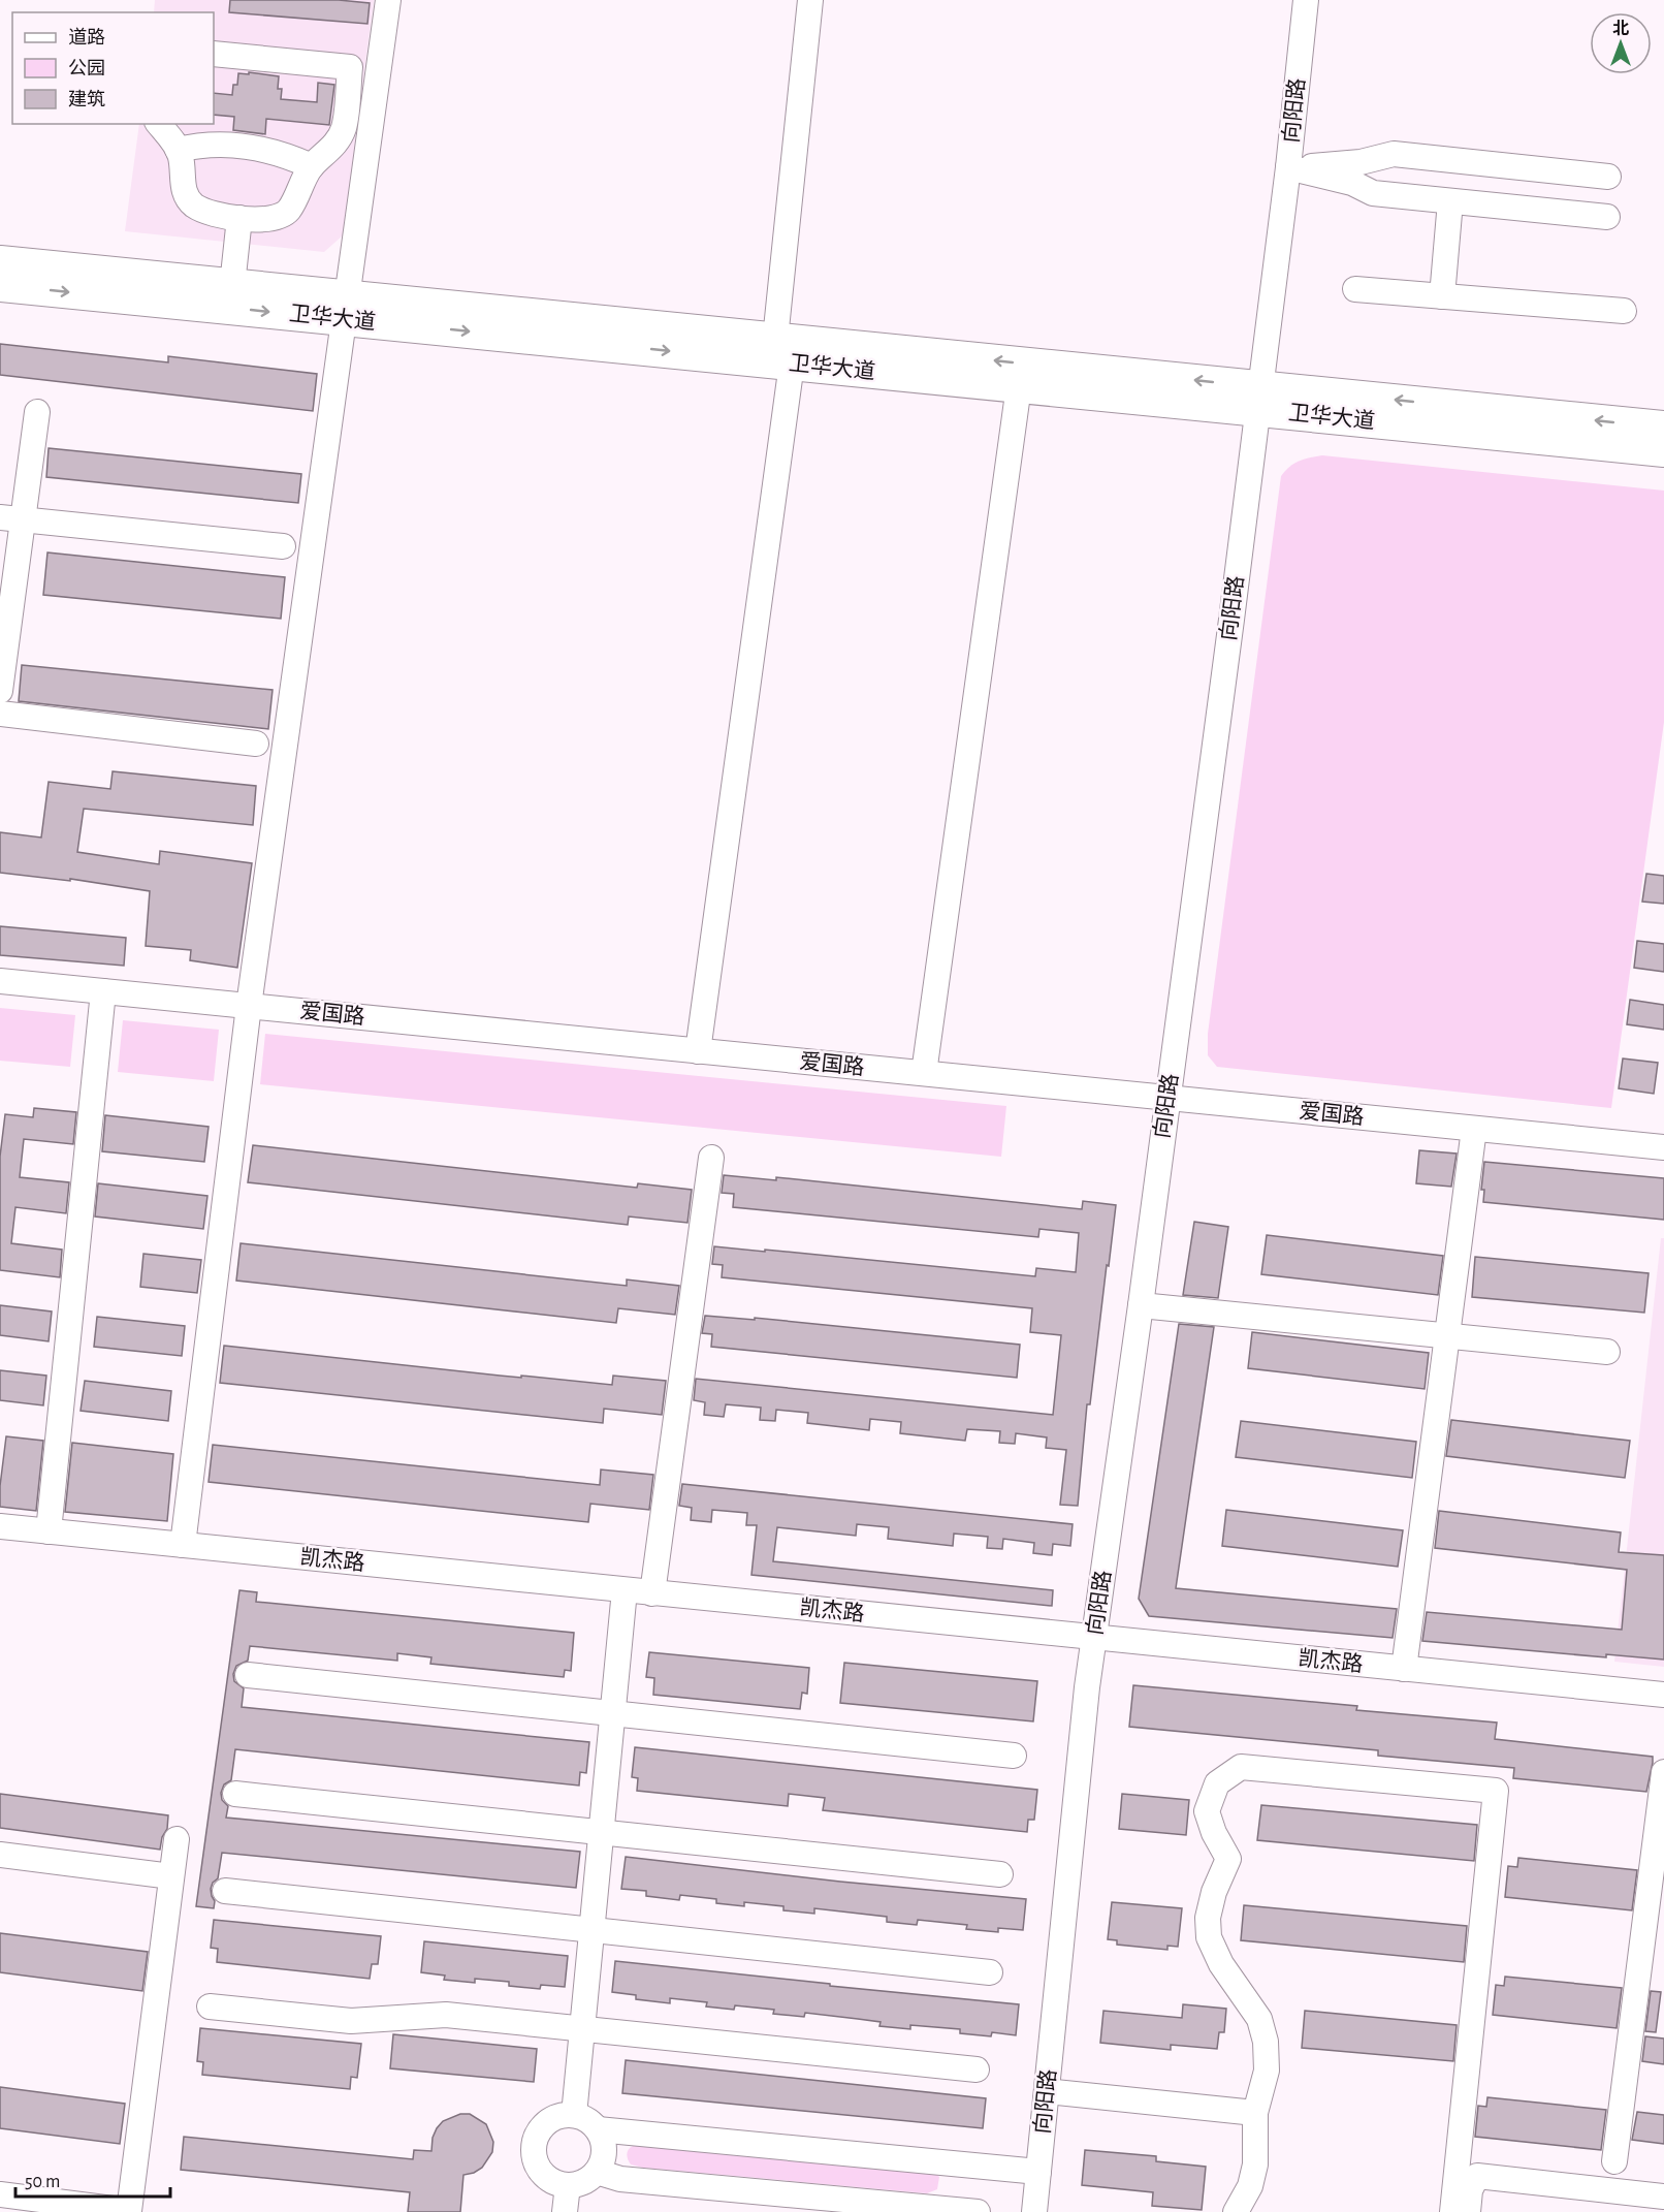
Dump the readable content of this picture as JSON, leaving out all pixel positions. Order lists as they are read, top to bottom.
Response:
{
  "streets": {
    "main road": ["卫华大道"],
    "street": ["向阳路", "爱国路", "凯杰路"]
  },
  "crossings": [
    ["向阳路", "卫华大道"],
    ["向阳路", "爱国路"],
    ["向阳路", "凯杰路"]
  ],
  "legend": ["道路", "公园", "建筑"],
  "scale_bar": "50 m",
  "north": "top"
}
